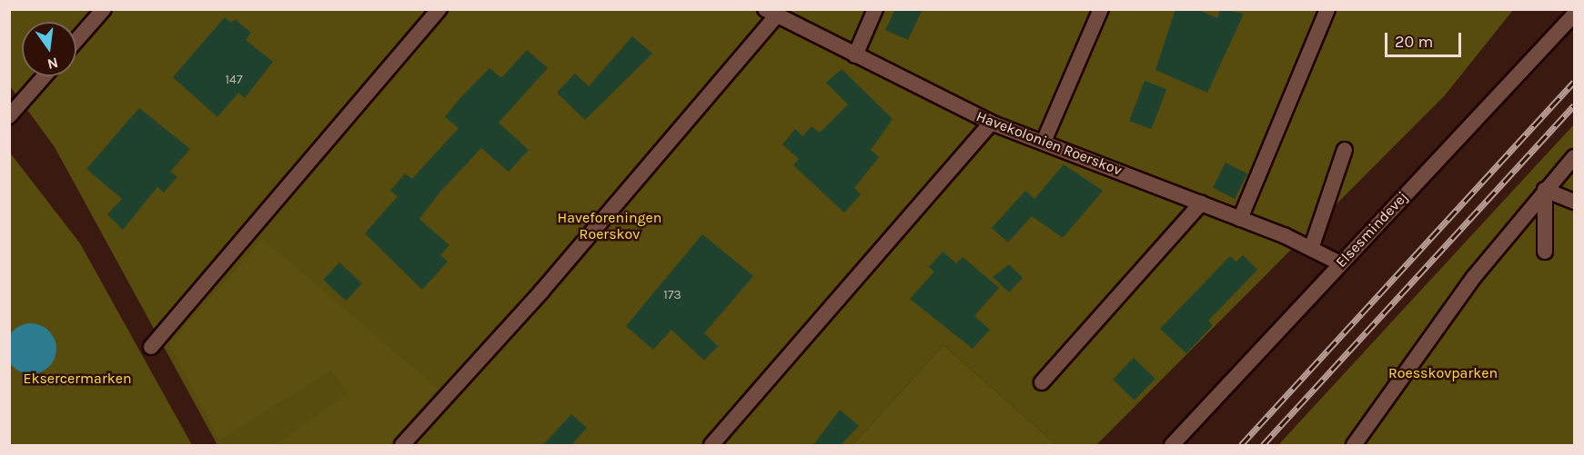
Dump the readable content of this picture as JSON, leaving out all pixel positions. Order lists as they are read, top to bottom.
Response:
{
  "streets": {
    "street": ["Havekolonien Roerskov", "Elsesmindevej"]
  },
  "crossings": [
    ["Havekolonien Roerskov", "Elsesmindevej"]
  ],
  "parks": ["Haveforeningen Roerskov", "Roesskovparken", "Eksercermarken"],
  "house_numbers": ["147", "173"],
  "scale_bar": "20 m",
  "north": "bottom"
}
